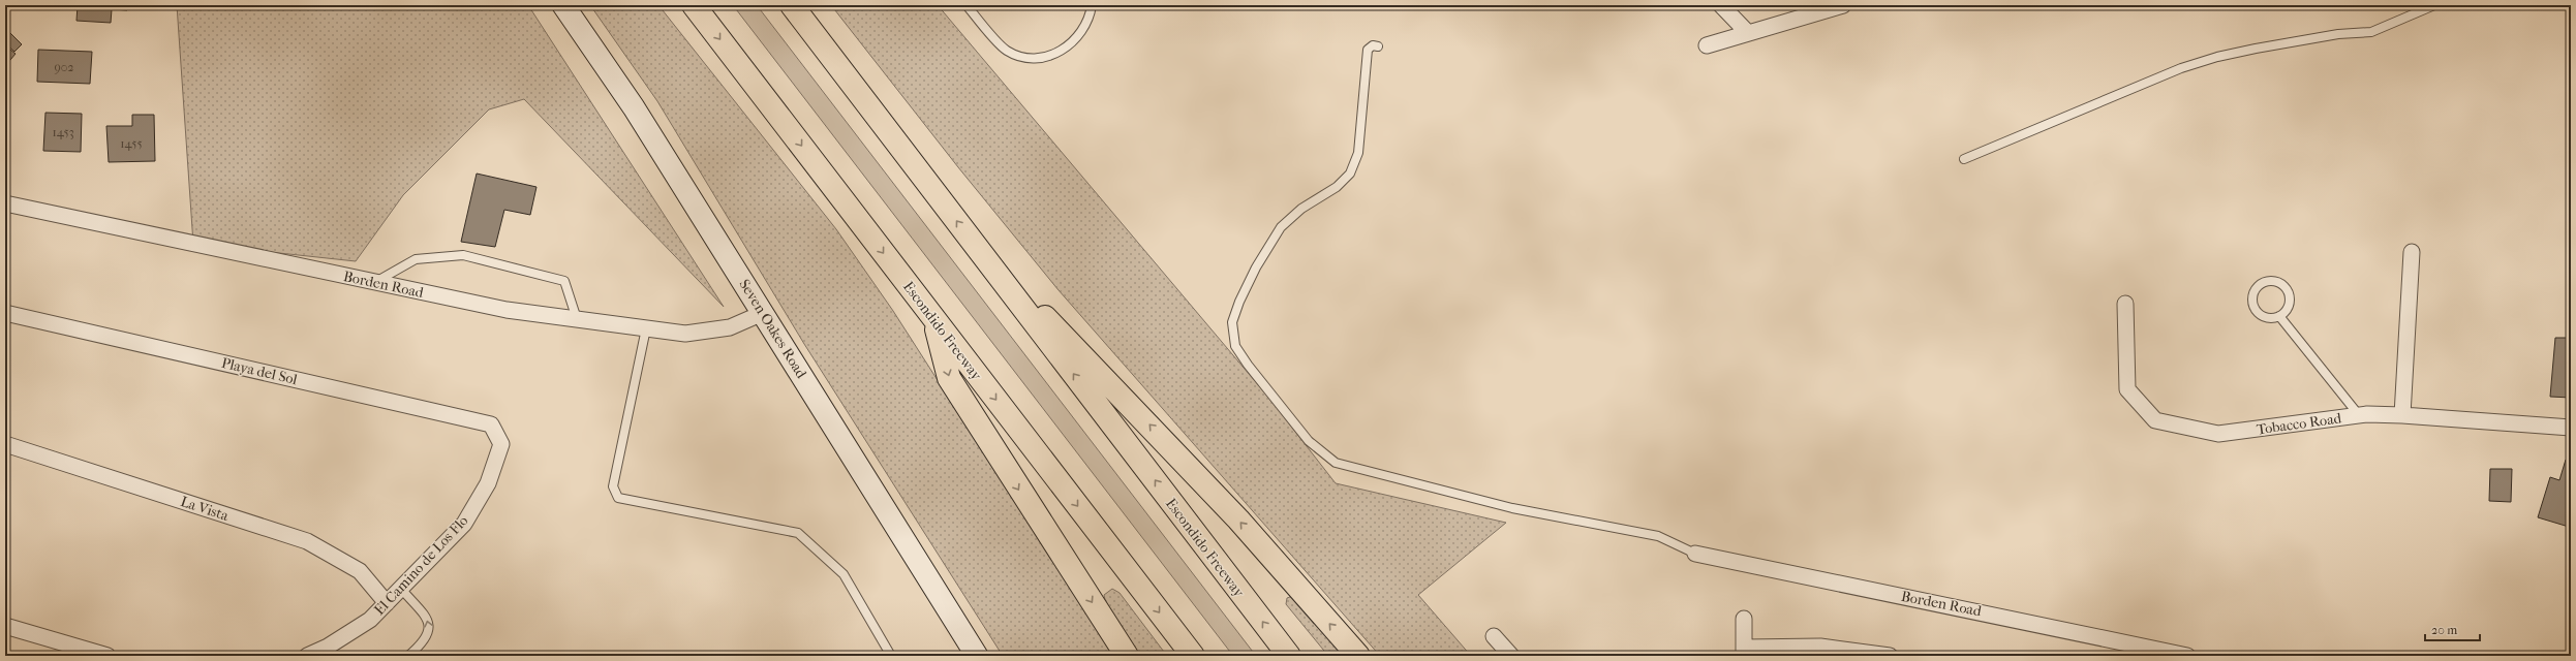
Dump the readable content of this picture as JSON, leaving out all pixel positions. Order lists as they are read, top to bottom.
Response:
{
  "streets": {
    "highway": ["Escondido Freeway"],
    "street": [
      "Borden Road",
      "Seven Oakes Road",
      "Playa del Sol",
      "Tobacco Road",
      "La Vista",
      "El Camino de Los Flo"
    ]
  },
  "crossings": [
    ["Borden Road", "Seven Oakes Road"],
    ["Playa del Sol", "El Camino de Los Flo"],
    ["La Vista", "El Camino de Los Flo"]
  ],
  "house_numbers": ["902", "1453", "1455"],
  "scale_bar": "20 m"
}
